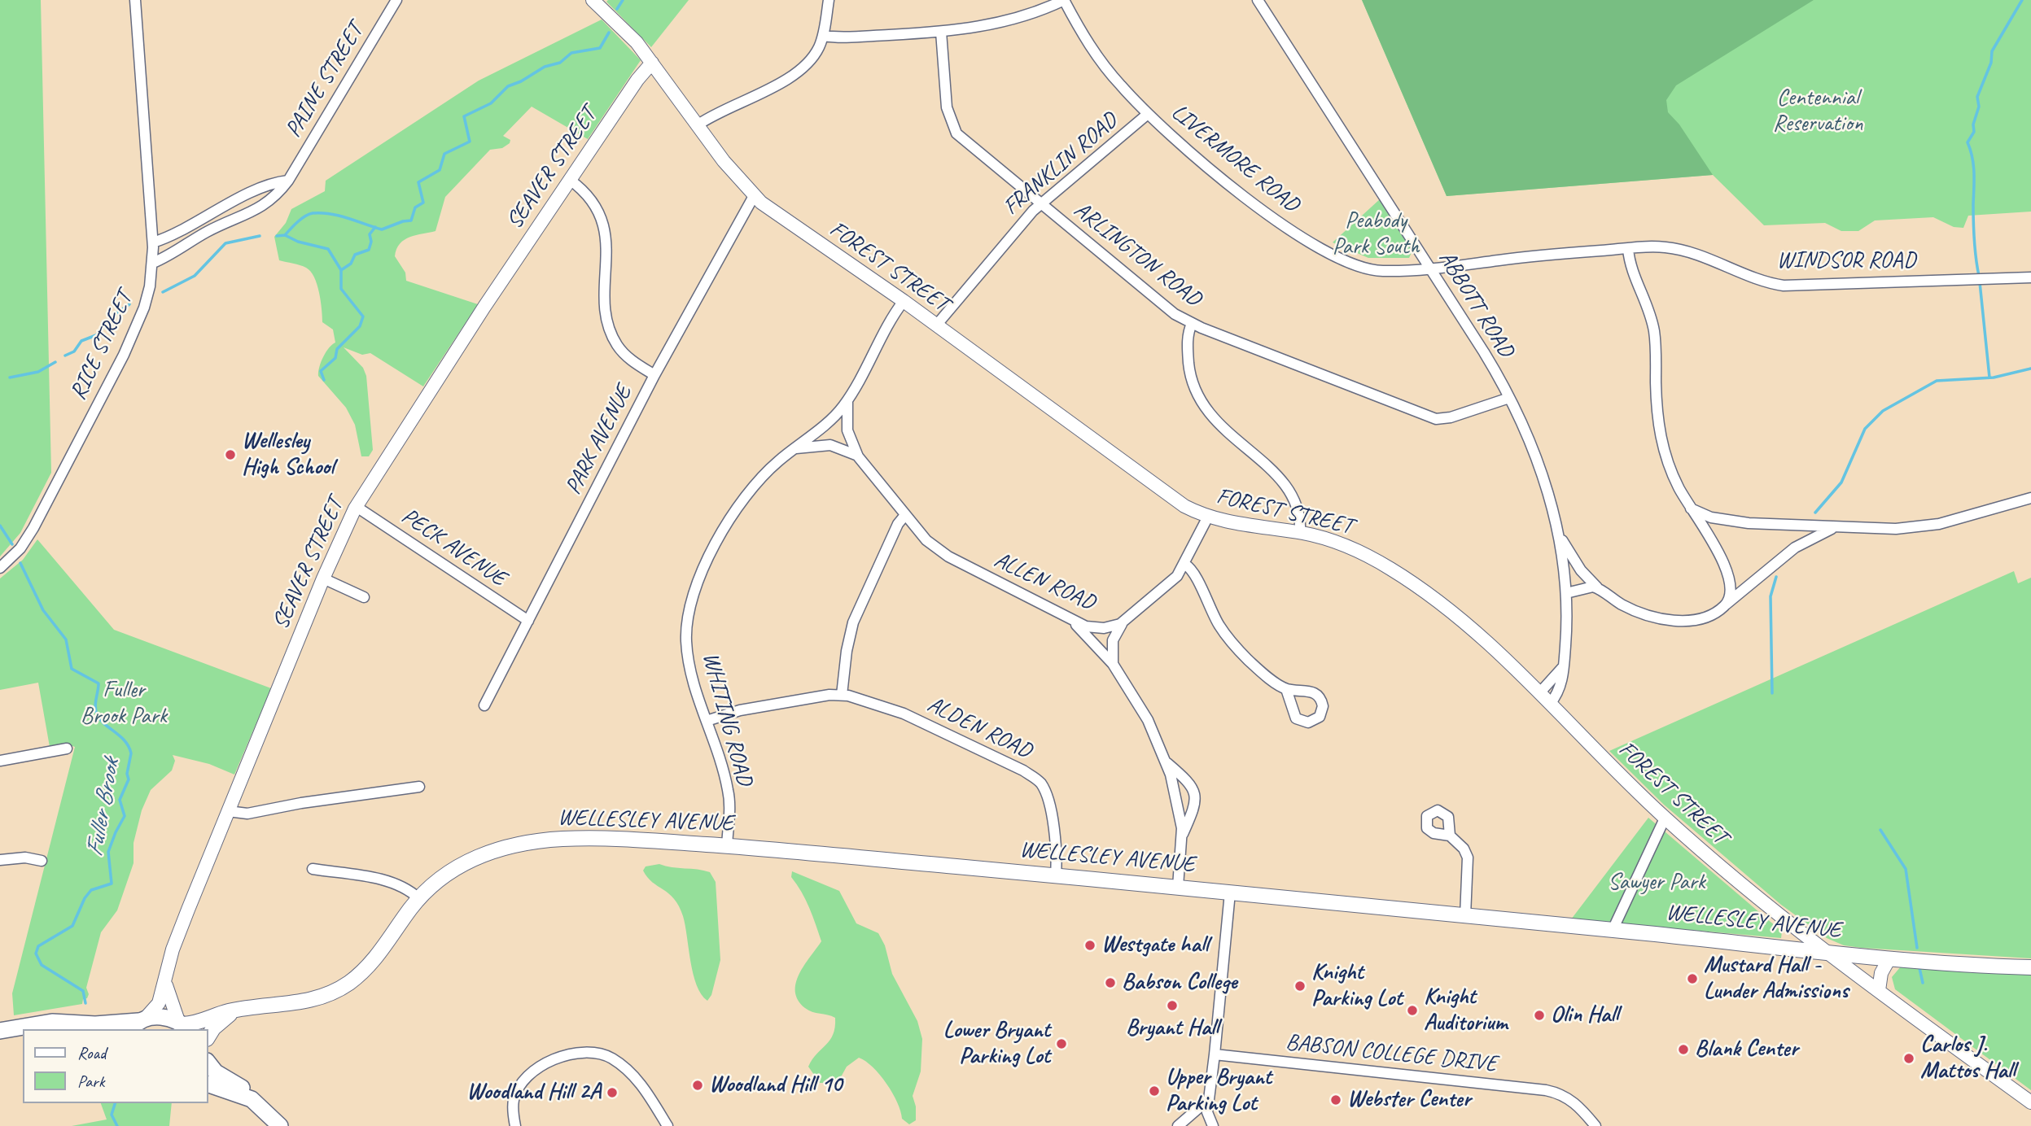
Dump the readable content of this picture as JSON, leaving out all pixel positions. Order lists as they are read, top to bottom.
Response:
{
  "streets": {
    "main road": ["WELLESLEY AVENUE"],
    "street": [
      "PAINE STREET",
      "LIVERMORE ROAD",
      "FRANKLIN ROAD",
      "SEAVER STREET",
      "ARLINGTON ROAD",
      "WINDSOR ROAD",
      "FOREST STREET",
      "ABBOTT ROAD",
      "RICE STREET",
      "PARK AVENUE",
      "PECK AVENUE",
      "ALLEN ROAD",
      "WHITING ROAD",
      "ALDEN ROAD",
      "BABSON COLLEGE DRIVE"
    ]
  },
  "crossings": [
    ["PAINE STREET", "RICE STREET"],
    ["LIVERMORE ROAD", "FRANKLIN ROAD"],
    ["LIVERMORE ROAD", "WINDSOR ROAD"],
    ["LIVERMORE ROAD", "ABBOTT ROAD"],
    ["FRANKLIN ROAD", "ARLINGTON ROAD"],
    ["FRANKLIN ROAD", "FOREST STREET"],
    ["SEAVER STREET", "FOREST STREET"],
    ["SEAVER STREET", "PECK AVENUE"],
    ["SEAVER STREET", "WELLESLEY AVENUE"],
    ["ARLINGTON ROAD", "ABBOTT ROAD"],
    ["WINDSOR ROAD", "ABBOTT ROAD"],
    ["FOREST STREET", "ABBOTT ROAD"],
    ["FOREST STREET", "PARK AVENUE"],
    ["FOREST STREET", "WHITING ROAD"],
    ["FOREST STREET", "WELLESLEY AVENUE"],
    ["PARK AVENUE", "PECK AVENUE"],
    ["ALLEN ROAD", "WHITING ROAD"],
    ["WHITING ROAD", "WELLESLEY AVENUE"],
    ["ALDEN ROAD", "WELLESLEY AVENUE"]
  ],
  "water": ["Fuller Brook"],
  "parks": [
    "Centennial Reservation",
    "Peabody Park South",
    "Fuller Brook Park",
    "Sawyer Park"
  ],
  "places": [
    "Wellesley High School",
    "Westgate hall",
    "Mustard Hall - Lunder Admissions",
    "Babson College",
    "Knight Parking Lot",
    "Bryant Hall",
    "Knight Auditorium",
    "Olin Hall",
    "Lower Bryant Parking Lot",
    "Blank Center",
    "Carlos J. Mattos Hall",
    "Woodland Hill 10",
    "Upper Bryant Parking Lot",
    "Woodland Hill 2A",
    "Webster Center"
  ],
  "legend": ["Road", "Park"]
}
